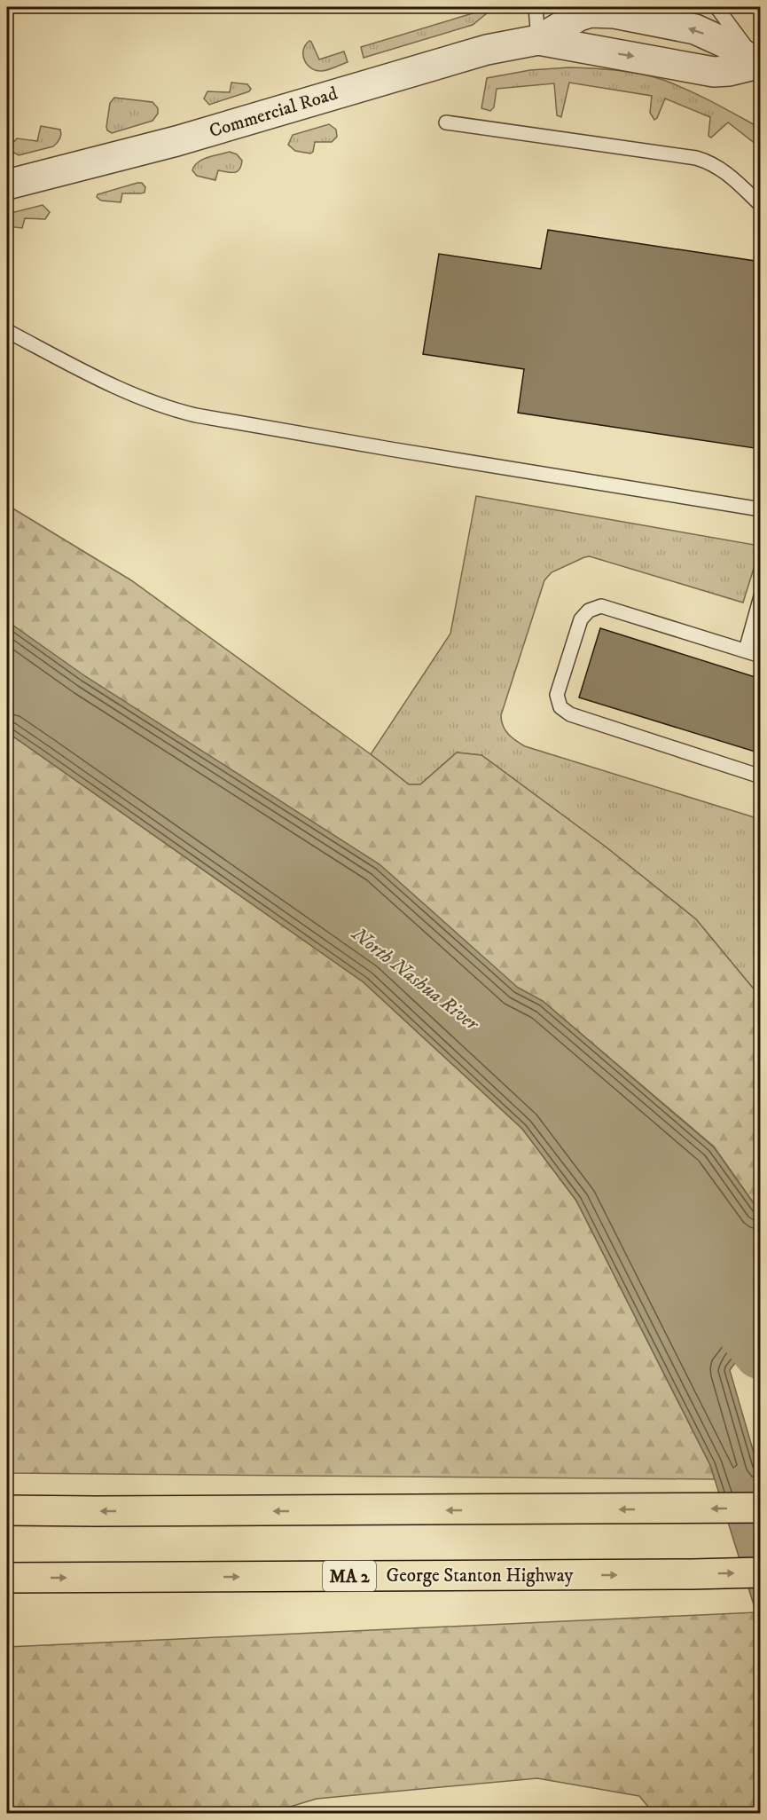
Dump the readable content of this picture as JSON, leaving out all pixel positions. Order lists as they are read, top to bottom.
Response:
{
  "streets": {
    "highway": ["George Stanton Highway", "MA 2"],
    "street": ["Commercial Road"]
  },
  "water": ["North Nashua River"]
}
